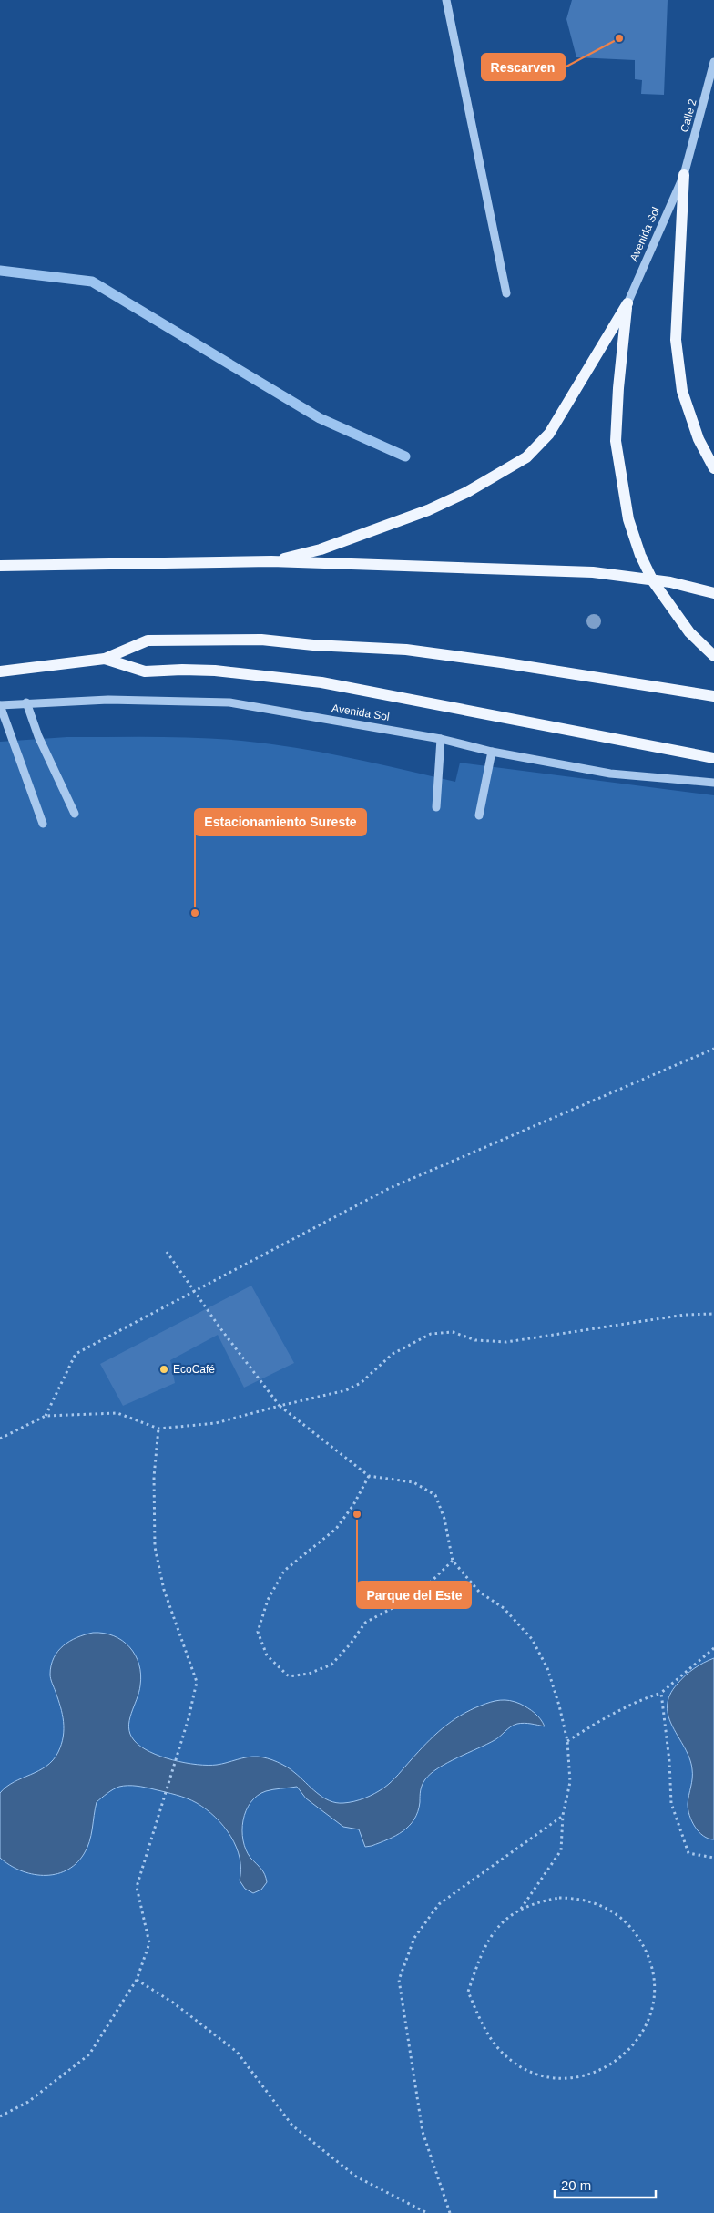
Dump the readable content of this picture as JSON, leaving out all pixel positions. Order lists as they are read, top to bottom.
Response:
{
  "streets": {
    "main road": ["Avenida Sol"],
    "street": ["Calle 2"]
  },
  "crossings": [
    ["Calle 2", "Avenida Sol"]
  ],
  "places": [
    "Rescarven",
    "Estacionamiento Sureste",
    "EcoCafé",
    "Parque del Este"
  ],
  "scale_bar": "20 m"
}
